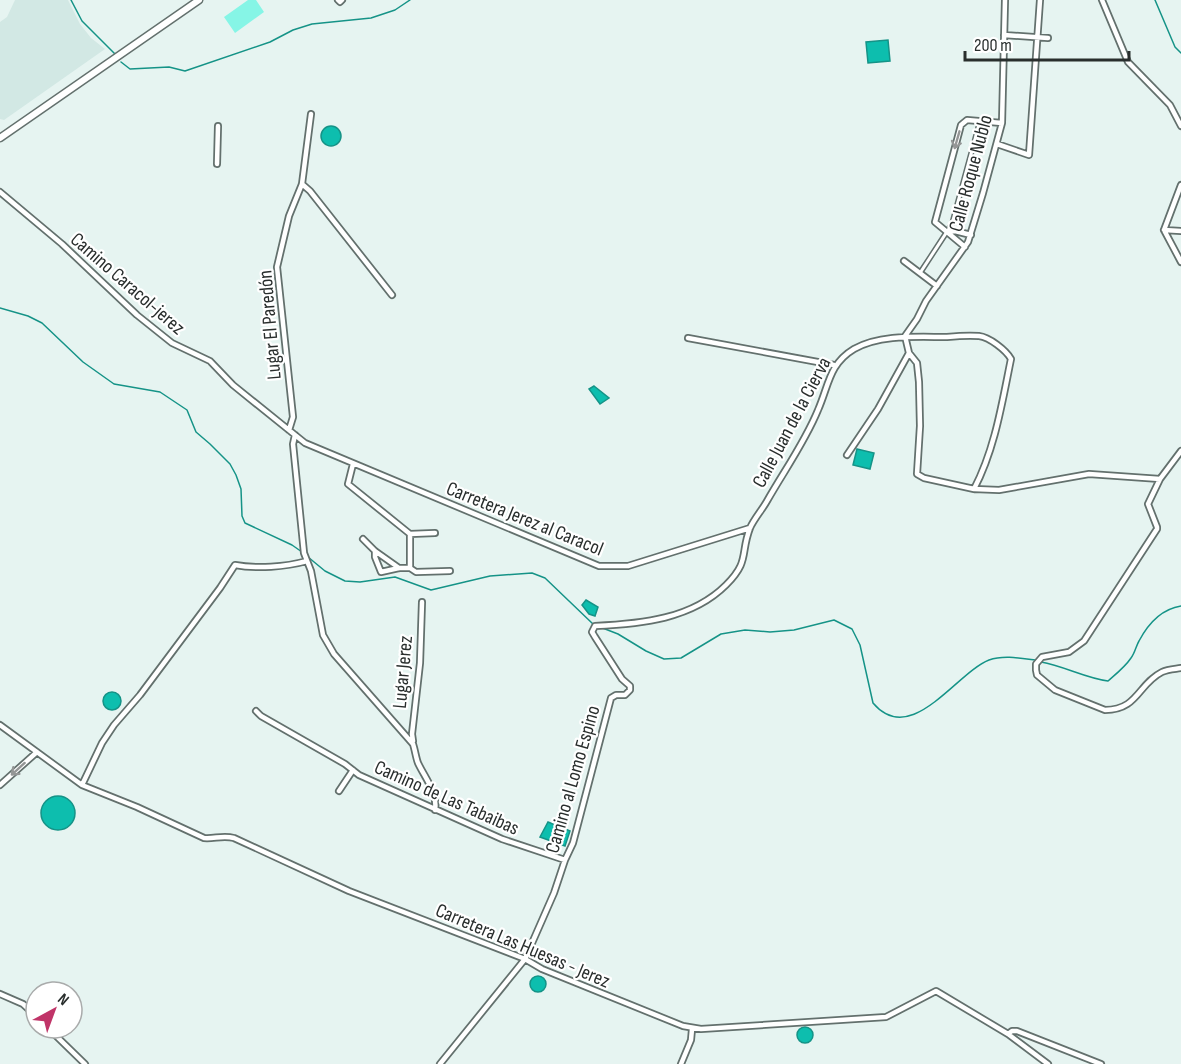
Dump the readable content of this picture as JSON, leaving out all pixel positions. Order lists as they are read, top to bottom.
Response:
{
  "streets": {
    "street": [
      "Calle Roque Nublo",
      "Camino Caracol-jerez",
      "Lugar El Paredón",
      "Calle Juan de la Cierva",
      "Carretera Jerez al Caracol",
      "Lugar Jerez",
      "Camino al Lomo Espino",
      "Camino de Las Tabaibas",
      "Carretera Las Huesas - Jerez"
    ]
  },
  "crossings": [
    ["Calle Roque Nublo", "Calle Juan de la Cierva"],
    ["Camino Caracol-jerez", "Lugar El Paredón"],
    ["Camino Caracol-jerez", "Carretera Jerez al Caracol"],
    ["Calle Juan de la Cierva", "Carretera Jerez al Caracol"],
    ["Calle Juan de la Cierva", "Camino al Lomo Espino"],
    ["Carretera Jerez al Caracol", "Camino al Lomo Espino"],
    ["Camino al Lomo Espino", "Camino de Las Tabaibas"],
    ["Camino al Lomo Espino", "Carretera Las Huesas - Jerez"]
  ],
  "scale_bar": "200 m",
  "north": "top right"
}
